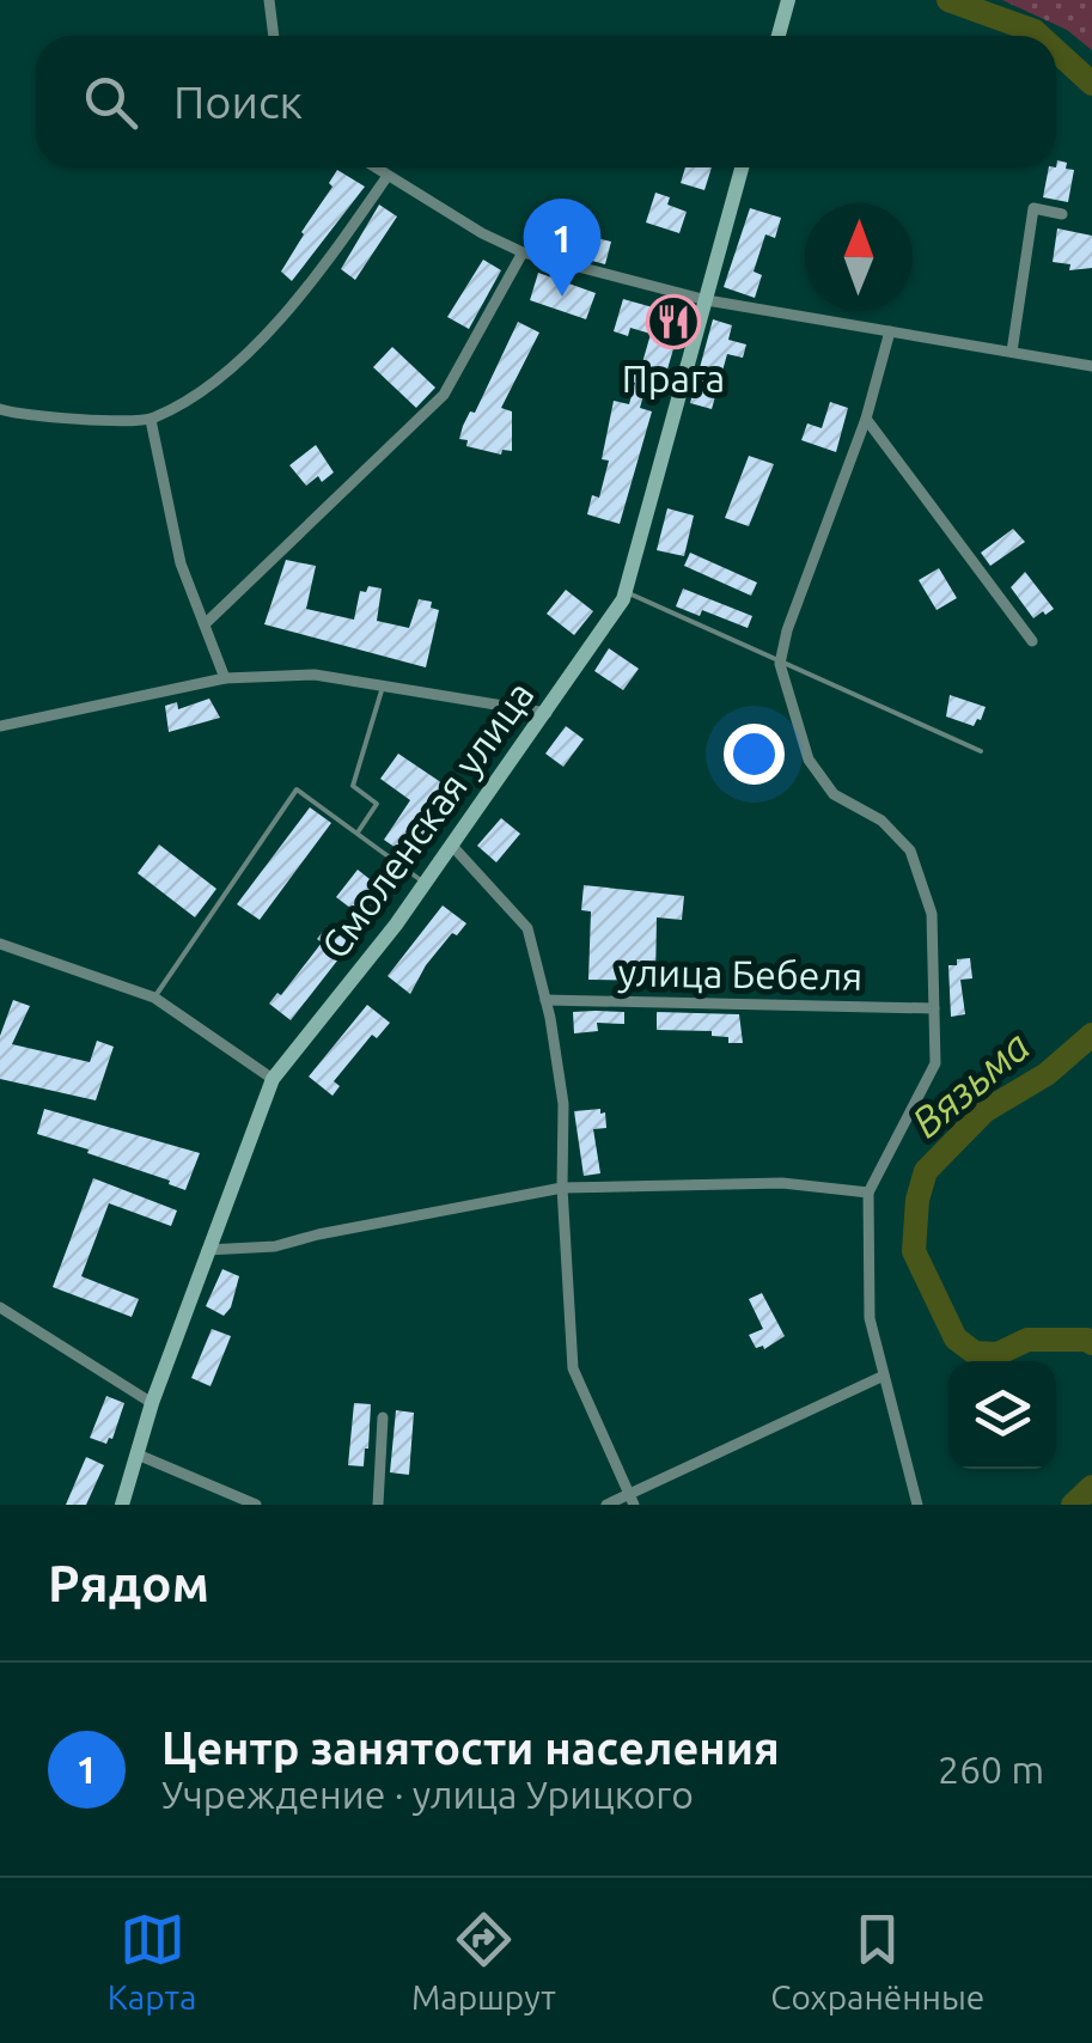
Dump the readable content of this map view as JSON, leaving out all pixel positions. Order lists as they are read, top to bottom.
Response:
{
  "streets": {
    "main road": ["Смоленская улица"],
    "street": ["улица Бебеля"]
  },
  "water": ["Вязьма"],
  "places": {
    "restaurant": ["Прага"]
  },
  "north": "top",
  "page": {
    "search": "Поиск",
    "pins": "1",
    "heading": "Рядом",
    "list": [
      {
        "mark": "1",
        "name": "Центр занятости населения",
        "note": "Учреждение · улица Урицкого",
        "value": "260 m"
      }
    ],
    "nav": ["Карта", "Маршрут", "Сохранённые"]
  }
}
